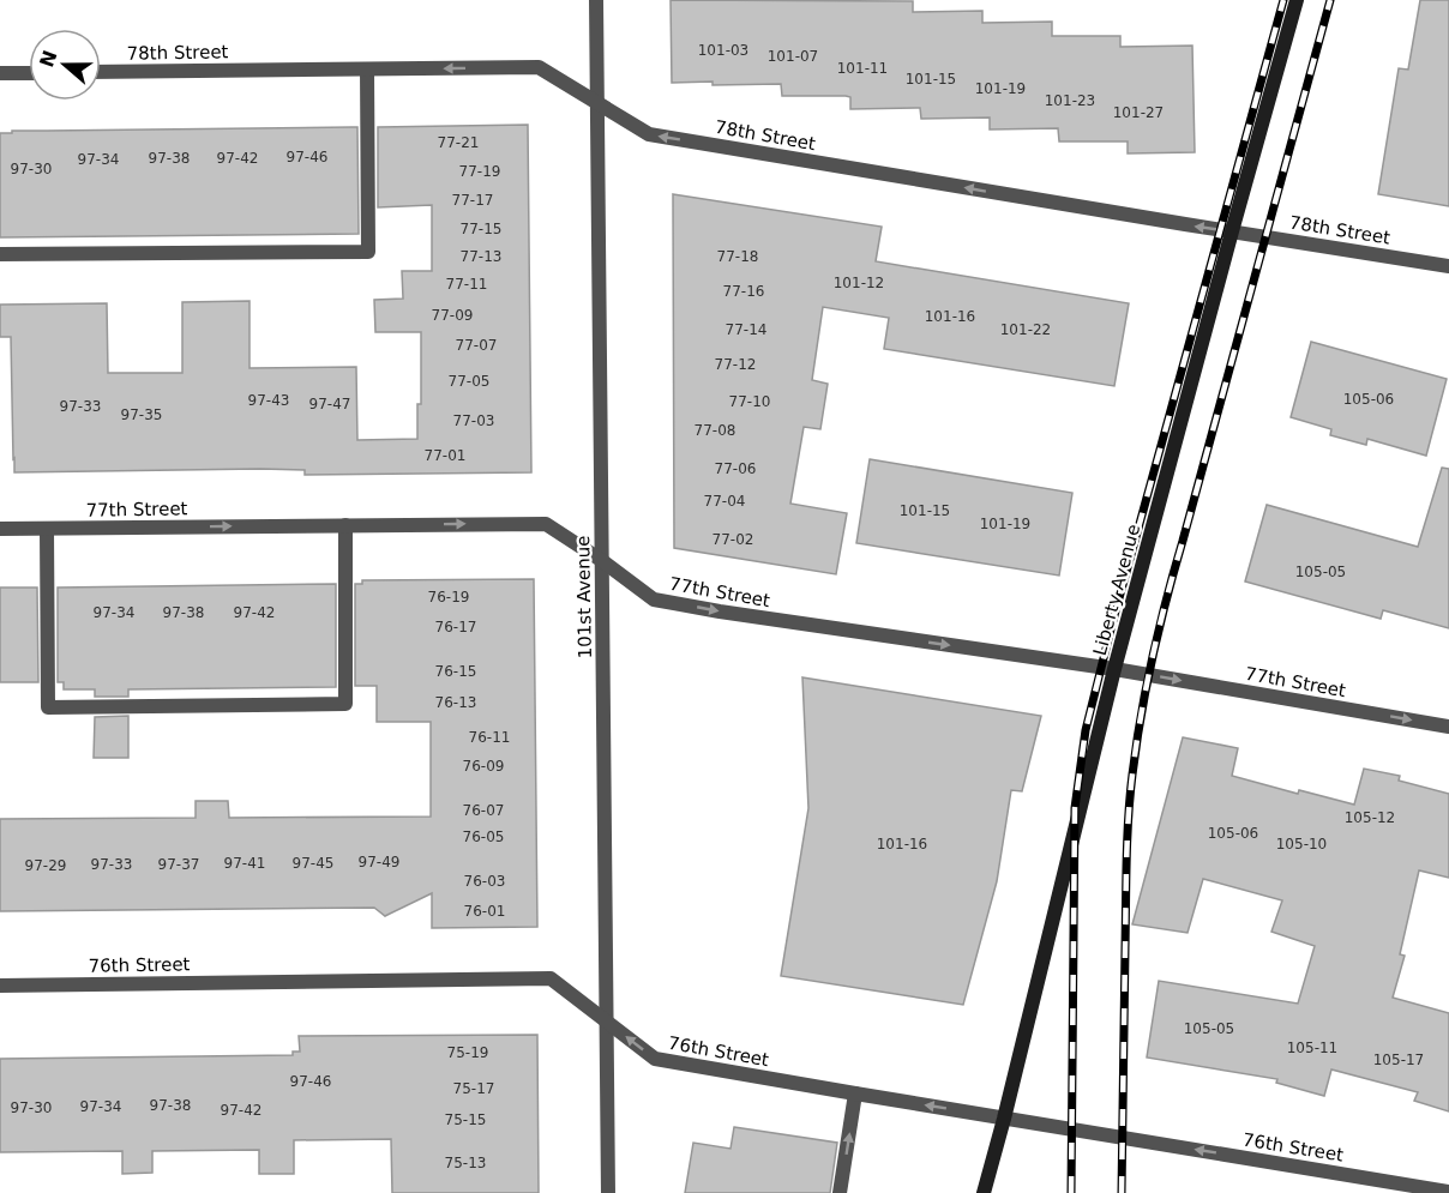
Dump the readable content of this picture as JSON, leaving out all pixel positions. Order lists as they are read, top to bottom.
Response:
{
  "streets": {
    "street": [
      "78th Street",
      "77th Street",
      "Liberty Avenue",
      "101st Avenue",
      "76th Street"
    ]
  },
  "crossings": [
    ["78th Street", "Liberty Avenue"],
    ["78th Street", "101st Avenue"],
    ["77th Street", "Liberty Avenue"],
    ["77th Street", "101st Avenue"],
    ["Liberty Avenue", "76th Street"],
    ["101st Avenue", "76th Street"]
  ],
  "one_way": ["78th Street", "77th Street", "76th Street"],
  "house_numbers": [
    "101-03",
    "101-07",
    "101-11",
    "101-15",
    "101-19",
    "101-23",
    "101-27",
    "77-21",
    "97-46",
    "97-38",
    "97-42",
    "97-34",
    "97-30",
    "77-19",
    "77-17",
    "77-15",
    "77-13",
    "77-18",
    "101-12",
    "77-11",
    "77-16",
    "77-09",
    "101-16",
    "77-14",
    "101-22",
    "77-07",
    "77-12",
    "77-05",
    "105-06",
    "97-43",
    "77-10",
    "97-47",
    "97-33",
    "97-35",
    "77-03",
    "77-08",
    "77-01",
    "77-06",
    "77-04",
    "101-15",
    "101-19",
    "77-02",
    "105-05",
    "76-19",
    "97-34",
    "97-38",
    "97-42",
    "76-17",
    "76-15",
    "76-13",
    "76-11",
    "76-09",
    "76-07",
    "105-12",
    "105-06",
    "76-05",
    "101-16",
    "105-10",
    "97-49",
    "97-41",
    "97-45",
    "97-33",
    "97-37",
    "97-29",
    "76-03",
    "76-01",
    "105-05",
    "105-11",
    "75-19",
    "105-17",
    "97-46",
    "75-17",
    "97-38",
    "97-34",
    "97-30",
    "97-42",
    "75-15",
    "75-13"
  ],
  "north": "left"
}
